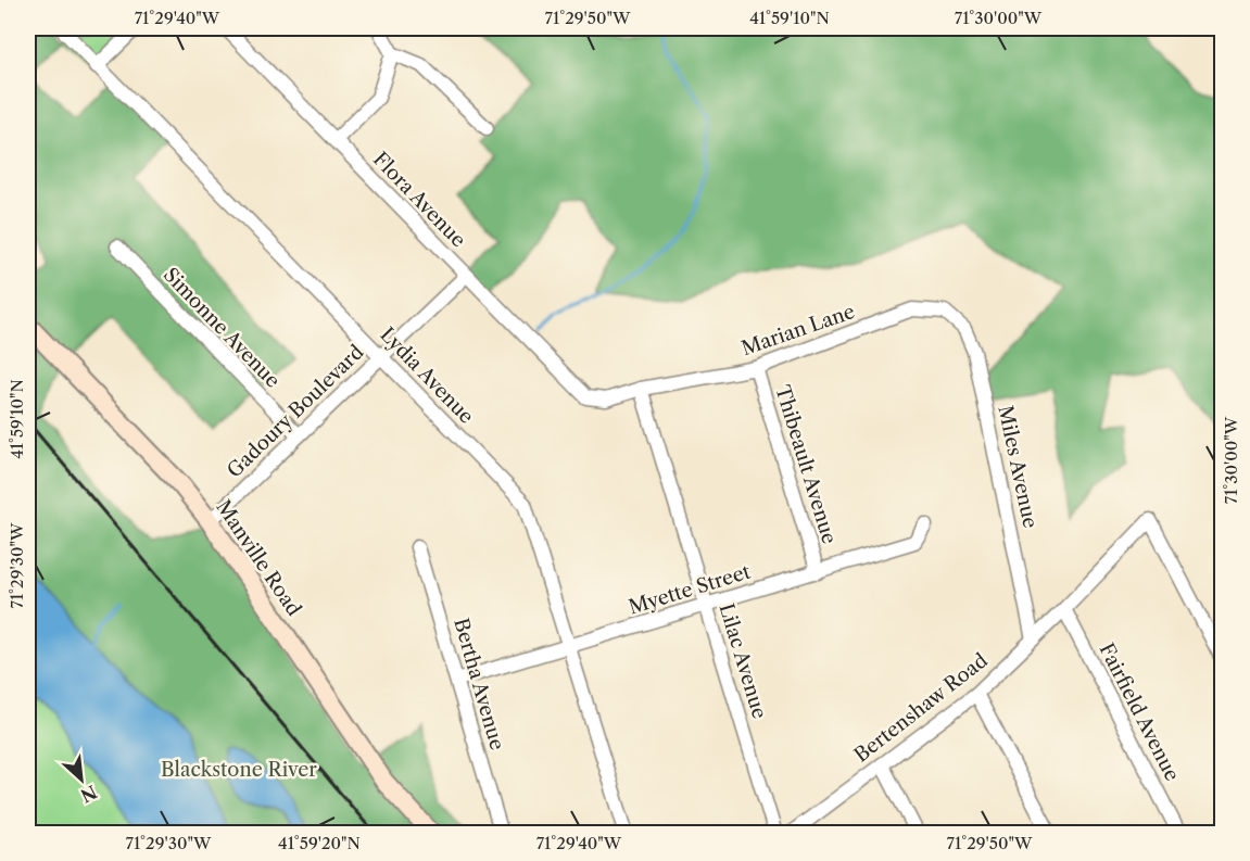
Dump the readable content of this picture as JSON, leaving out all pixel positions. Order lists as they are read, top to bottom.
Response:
{
  "streets": {
    "main road": ["Manville Road"],
    "street": [
      "Flora Avenue",
      "Simonne Avenue",
      "Marian Lane",
      "Lydia Avenue",
      "Gadoury Boulevard",
      "Thibeault Avenue",
      "Miles Avenue",
      "Myette Street",
      "Lilac Avenue",
      "Bertha Avenue",
      "Bertenshaw Road",
      "Fairfield Avenue"
    ]
  },
  "crossings": [
    ["Flora Avenue", "Marian Lane"],
    ["Flora Avenue", "Gadoury Boulevard"],
    ["Simonne Avenue", "Gadoury Boulevard"],
    ["Marian Lane", "Thibeault Avenue"],
    ["Marian Lane", "Miles Avenue"],
    ["Marian Lane", "Lilac Avenue"],
    ["Lydia Avenue", "Gadoury Boulevard"],
    ["Lydia Avenue", "Myette Street"],
    ["Gadoury Boulevard", "Manville Road"],
    ["Thibeault Avenue", "Myette Street"],
    ["Miles Avenue", "Bertenshaw Road"],
    ["Myette Street", "Lilac Avenue"],
    ["Myette Street", "Bertha Avenue"],
    ["Bertenshaw Road", "Fairfield Avenue"]
  ],
  "parks": ["Blackstone River"],
  "north": "bottom right",
  "coordinates": [
    "71°29'40\"W",
    "71°29'50\"W",
    "41°59'10\"N",
    "71°30'00\"W",
    "71°29'30\"W",
    "41°59'20\"N"
  ]
}
